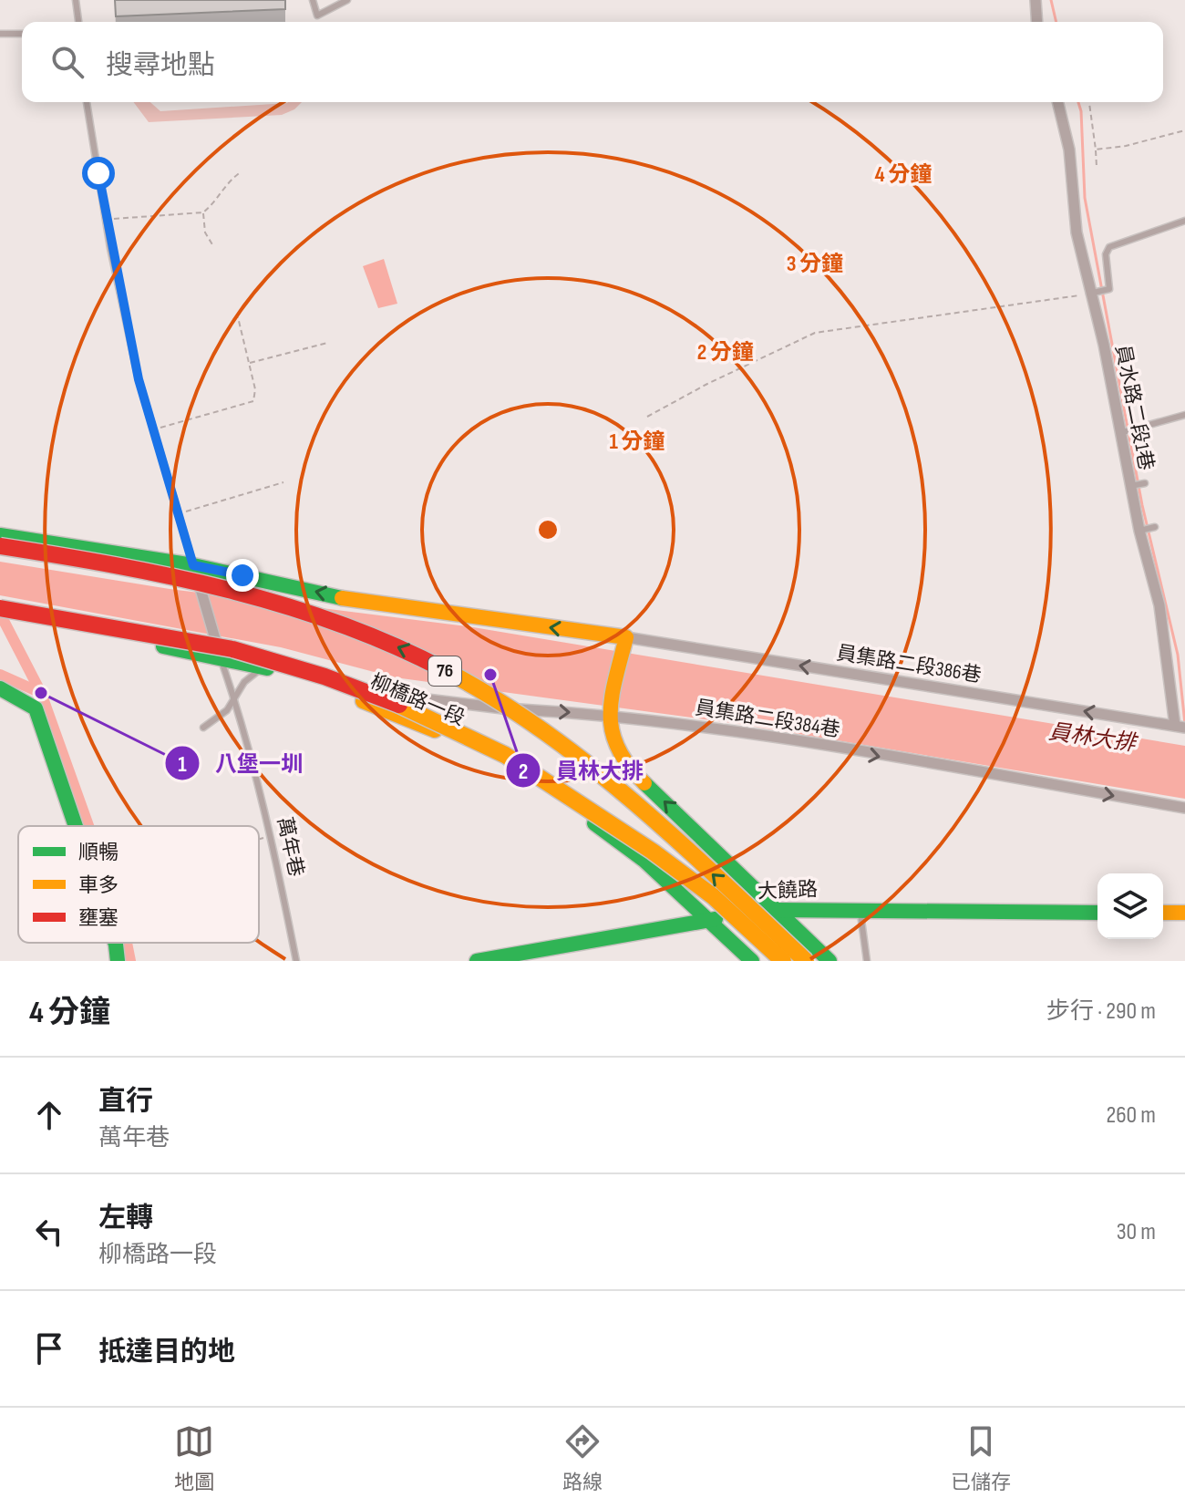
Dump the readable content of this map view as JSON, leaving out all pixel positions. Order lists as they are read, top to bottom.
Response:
{
  "streets": {
    "main road": ["76", "柳橋路一段", "大饒路"],
    "street": ["員水路二段1巷", "員集路二段386巷", "員集路二段384巷"],
    "lane": ["萬年巷"]
  },
  "crossings": [
    ["員水路二段1巷", "員集路二段386巷"],
    ["柳橋路一段", "員集路二段384巷"],
    ["柳橋路一段", "萬年巷"],
    ["柳橋路一段", "大饒路"]
  ],
  "one_way": ["員集路二段386巷", "員集路二段384巷"],
  "water": ["員林大排"],
  "places": ["員林大排", "八堡一圳"],
  "legend": ["順暢", "車多", "壅塞"],
  "page": {
    "search": "搜尋地點",
    "heading": ["4 分鐘", "步行 · 290 m"],
    "list": [
      ["直行", "萬年巷", "260 m"],
      ["左轉", "柳橋路一段", "30 m"],
      "抵達目的地"
    ],
    "nav": ["地圖", "路線", "已儲存"]
  },
  "rings": [
    "4 分鐘",
    "3 分鐘",
    "2 分鐘",
    "1 分鐘"
  ]
}
